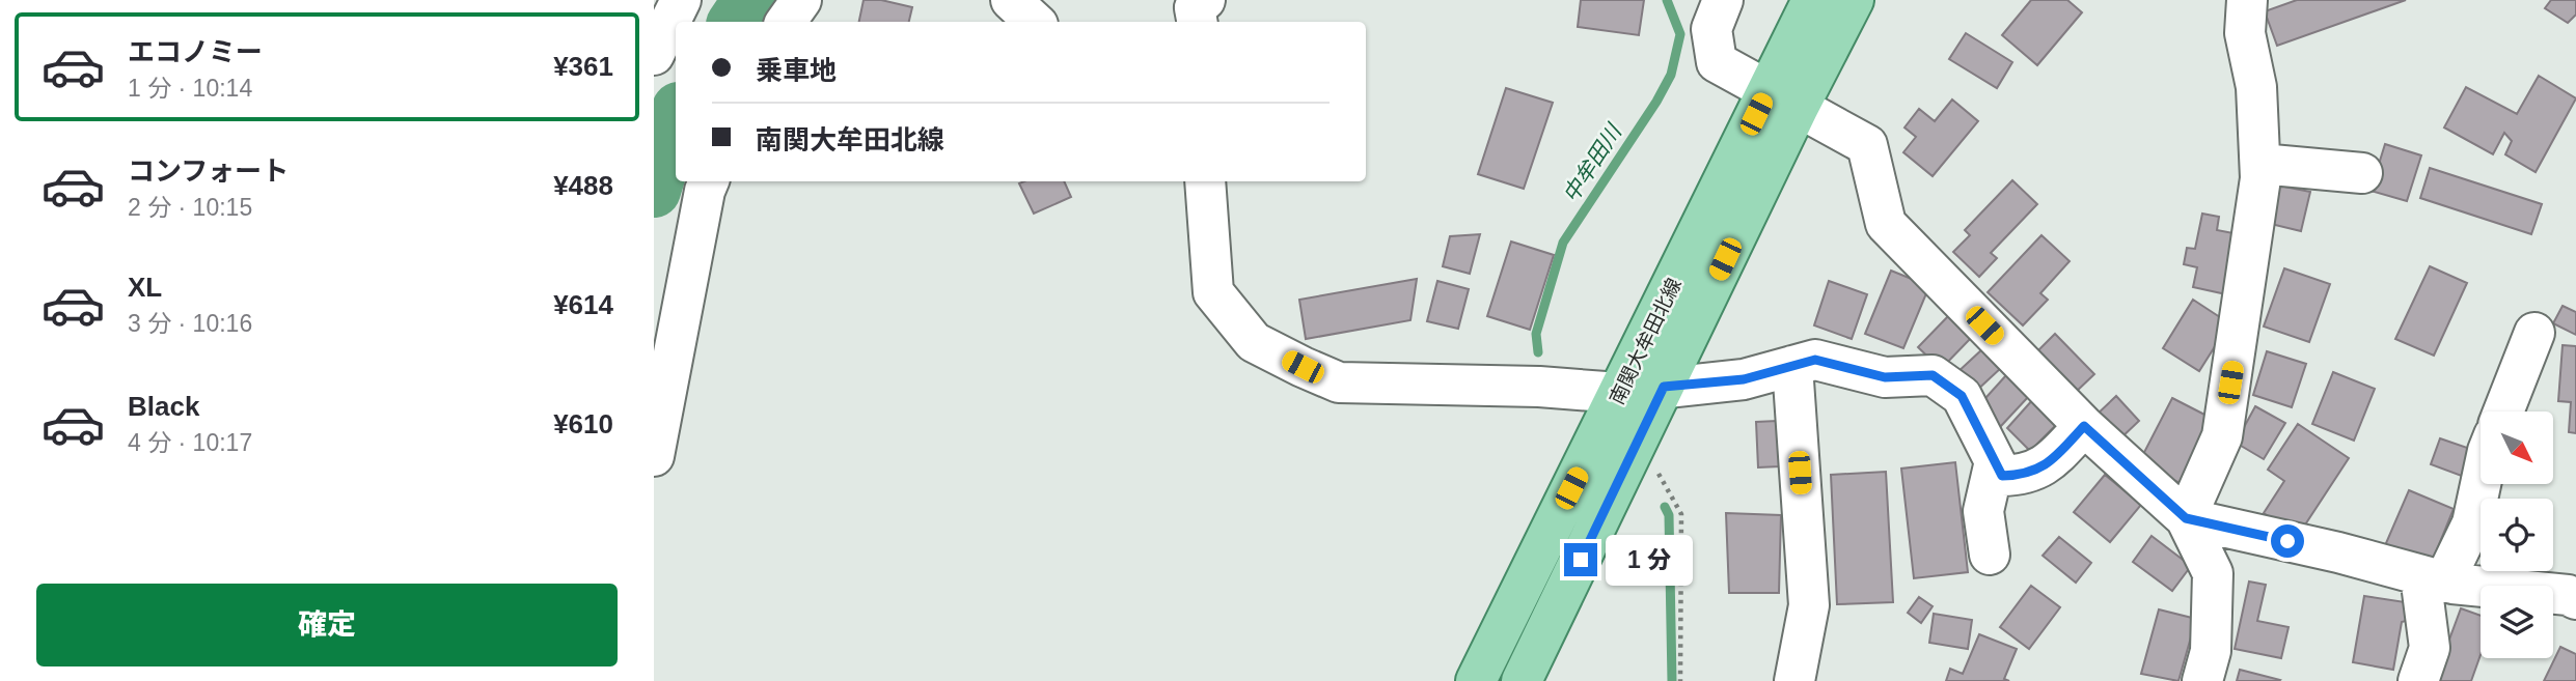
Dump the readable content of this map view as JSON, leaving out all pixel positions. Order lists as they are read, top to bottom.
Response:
{
  "streets": {
    "main road": ["南関大牟田北線"]
  },
  "water": ["中牟田川"],
  "north": "bottom right",
  "page": {
    "list": [
      {
        "name": "エコノミー",
        "note": "1 分 · 10:14",
        "value": "¥361"
      },
      {
        "name": "コンフォート",
        "note": "2 分 · 10:15",
        "value": "¥488"
      },
      {
        "name": "XL",
        "note": "3 分 · 10:16",
        "value": "¥614"
      },
      {
        "name": "Black",
        "note": "4 分 · 10:17",
        "value": "¥610"
      }
    ],
    "banner": ["乗車地", "南関大牟田北線"],
    "bubble": "1 分",
    "buttons": "確定"
  }
}
